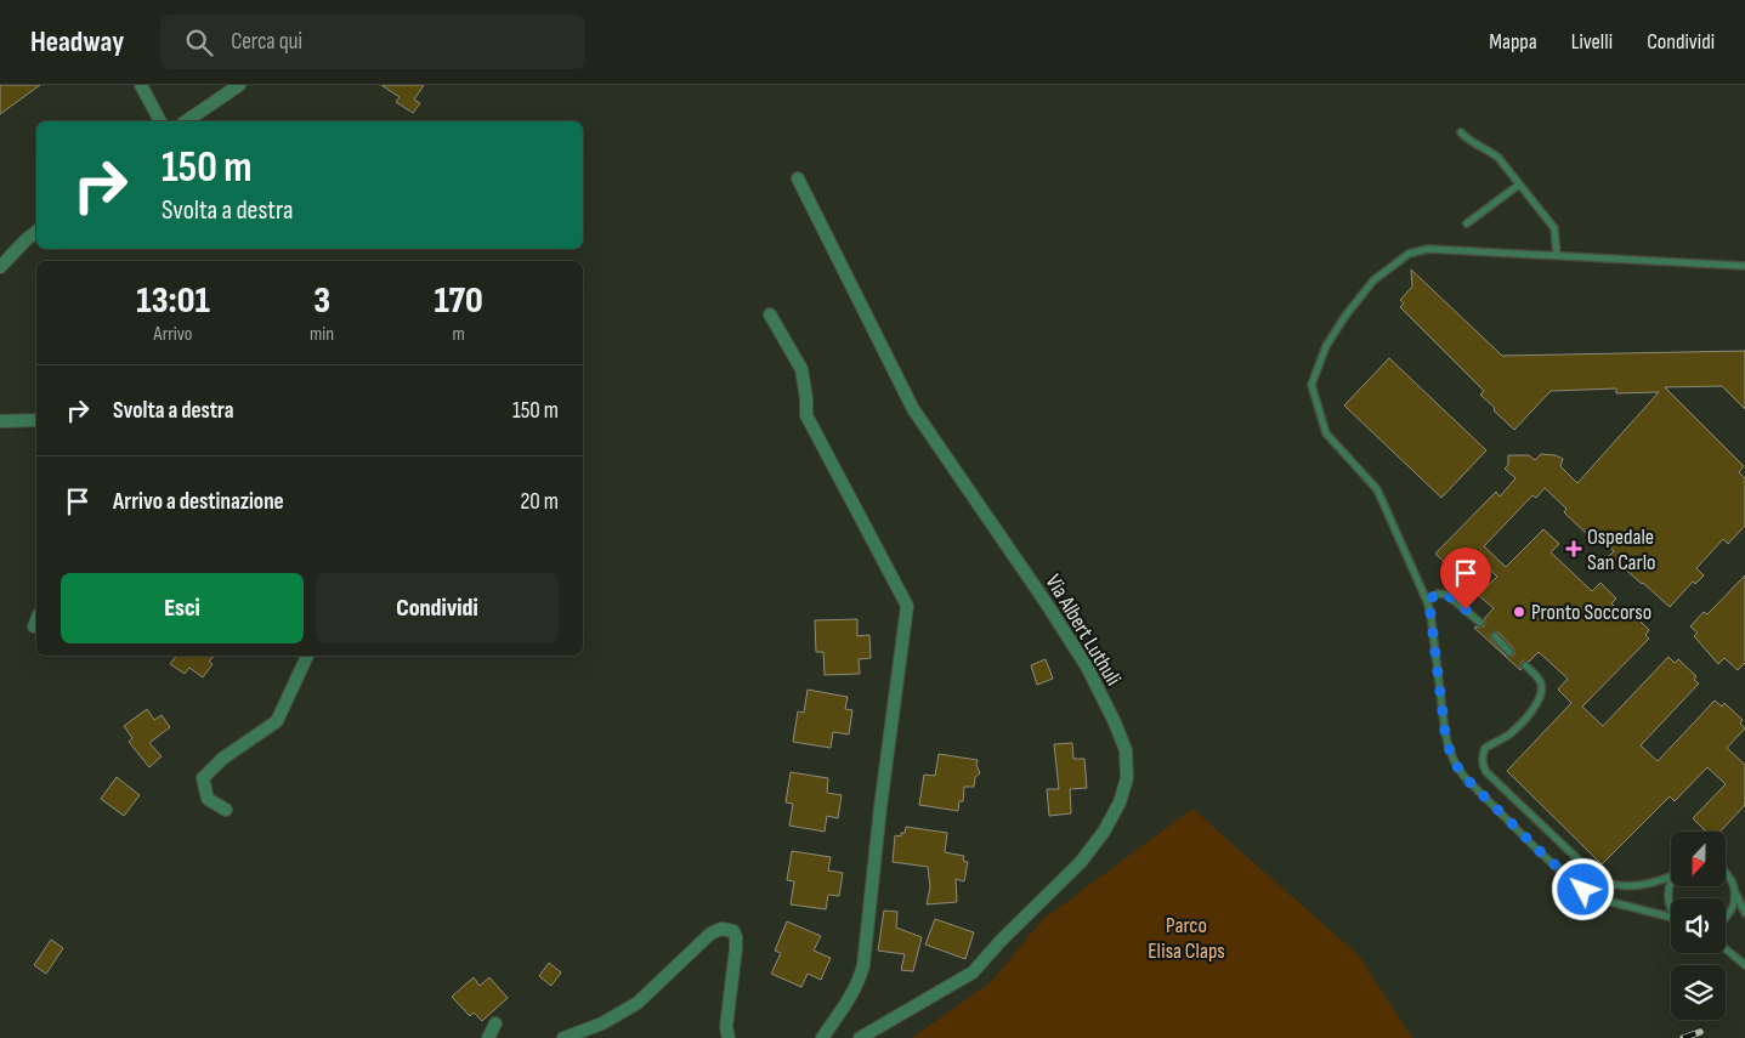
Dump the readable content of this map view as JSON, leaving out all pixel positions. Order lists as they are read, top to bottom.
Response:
{
  "streets": {
    "street": ["Via Albert Luthuli"]
  },
  "parks": ["Parco Elisa Claps"],
  "places": {
    "health": ["Ospedale San Carlo"],
    "other": ["Pronto Soccorso"]
  },
  "north": "bottom",
  "page": {
    "header": "Headway",
    "search": "Cerca qui",
    "nav": ["Mappa", "Livelli", "Condividi"],
    "turn": ["150 m", "Svolta a destra"],
    "eta": [
      "13:01",
      "Arrivo",
      "3",
      "min",
      "170",
      "m"
    ],
    "list": [
      {
        "name": "Svolta a destra",
        "value": "150 m"
      },
      {
        "name": "Arrivo a destinazione",
        "value": "20 m"
      }
    ],
    "buttons": ["Esci", "Condividi"]
  }
}
